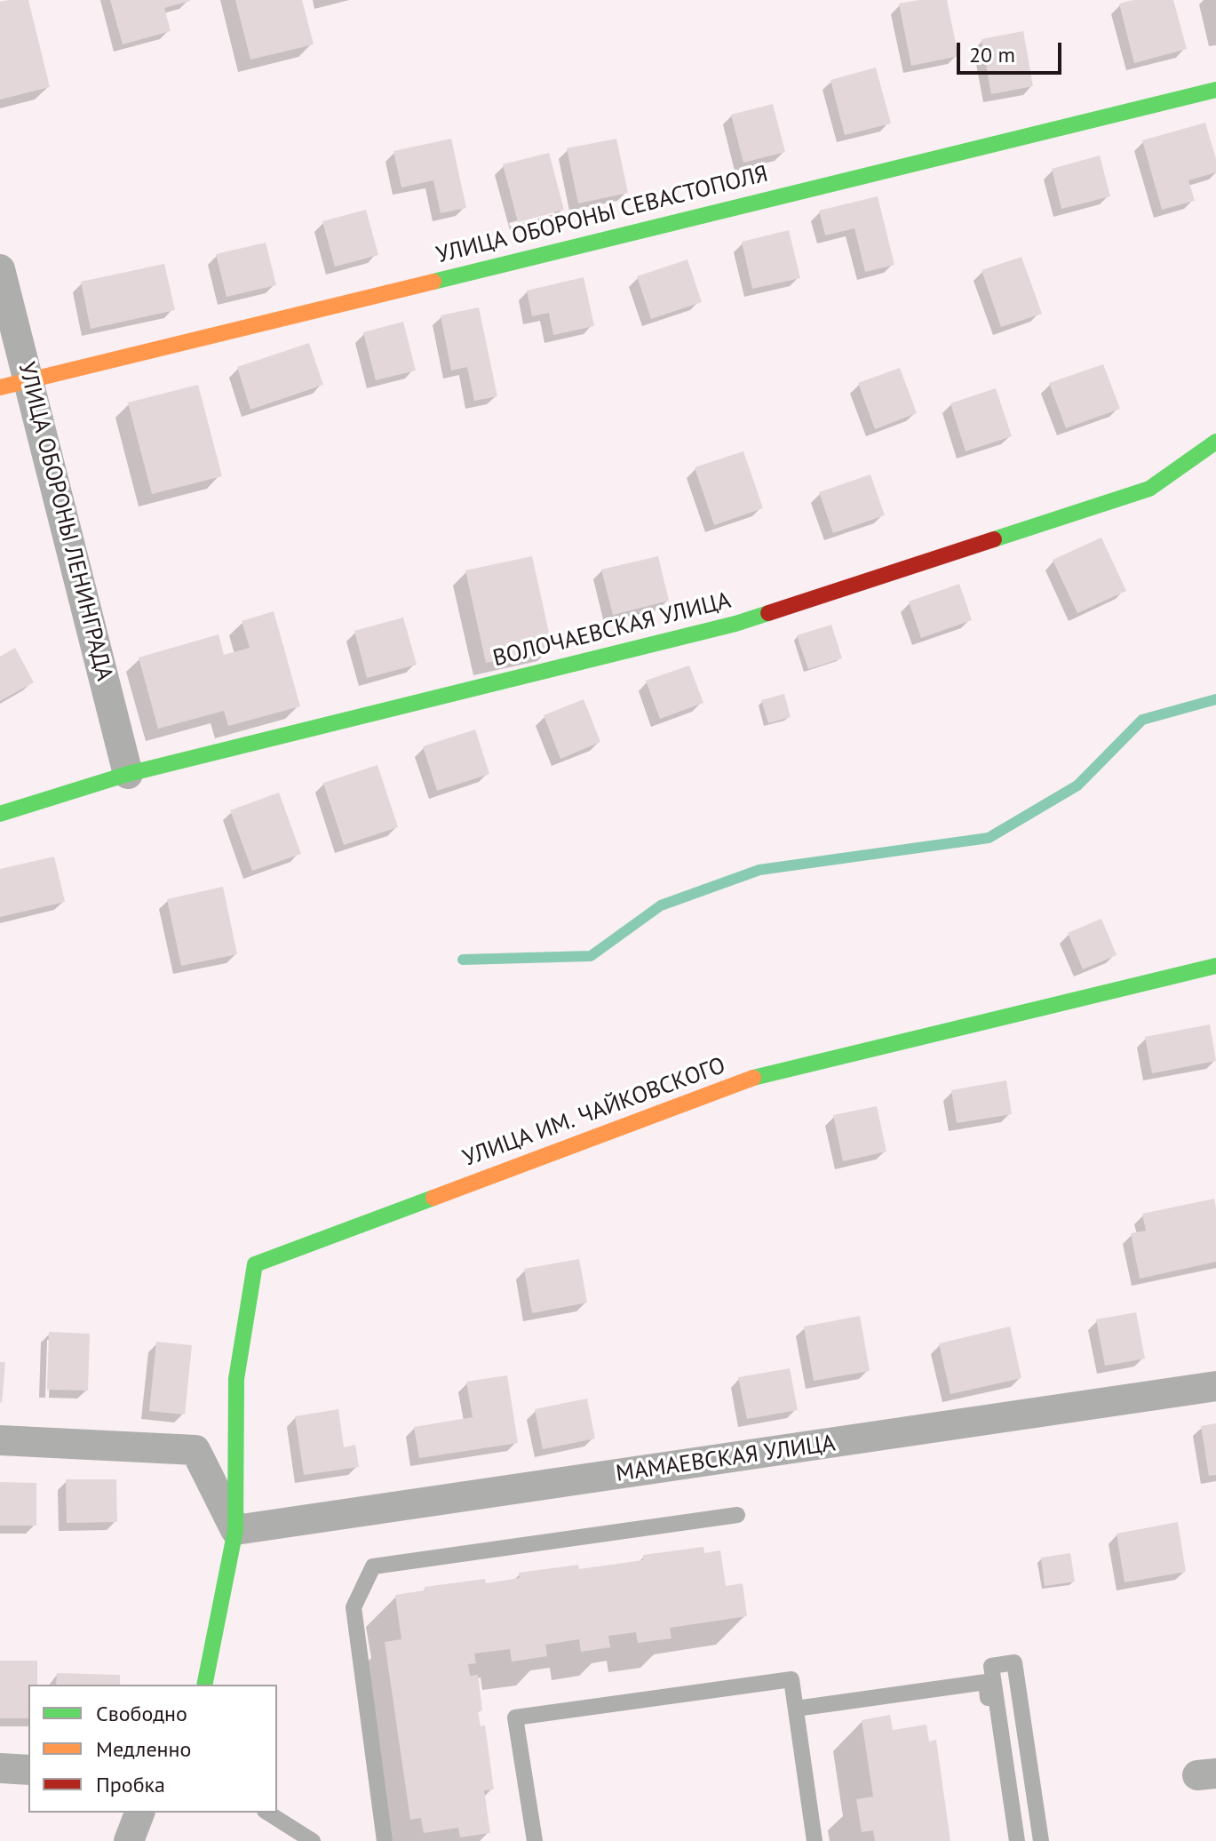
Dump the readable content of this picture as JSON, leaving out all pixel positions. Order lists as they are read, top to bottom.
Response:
{
  "streets": {
    "street": [
      "УЛИЦА ОБОРОНЫ СЕВАСТОПОЛЯ",
      "УЛИЦА ОБОРОНЫ ЛЕНИНГРАДА",
      "ВОЛОЧАЕВСКАЯ УЛИЦА",
      "УЛИЦА ИМ. ЧАЙКОВСКОГО",
      "МАМАЕВСКАЯ УЛИЦА"
    ]
  },
  "crossings": [
    ["УЛИЦА ОБОРОНЫ СЕВАСТОПОЛЯ", "УЛИЦА ОБОРОНЫ ЛЕНИНГРАДА"],
    ["УЛИЦА ОБОРОНЫ ЛЕНИНГРАДА", "ВОЛОЧАЕВСКАЯ УЛИЦА"],
    ["УЛИЦА ИМ. ЧАЙКОВСКОГО", "МАМАЕВСКАЯ УЛИЦА"]
  ],
  "legend": ["Свободно", "Медленно", "Пробка"],
  "scale_bar": "20 m"
}
